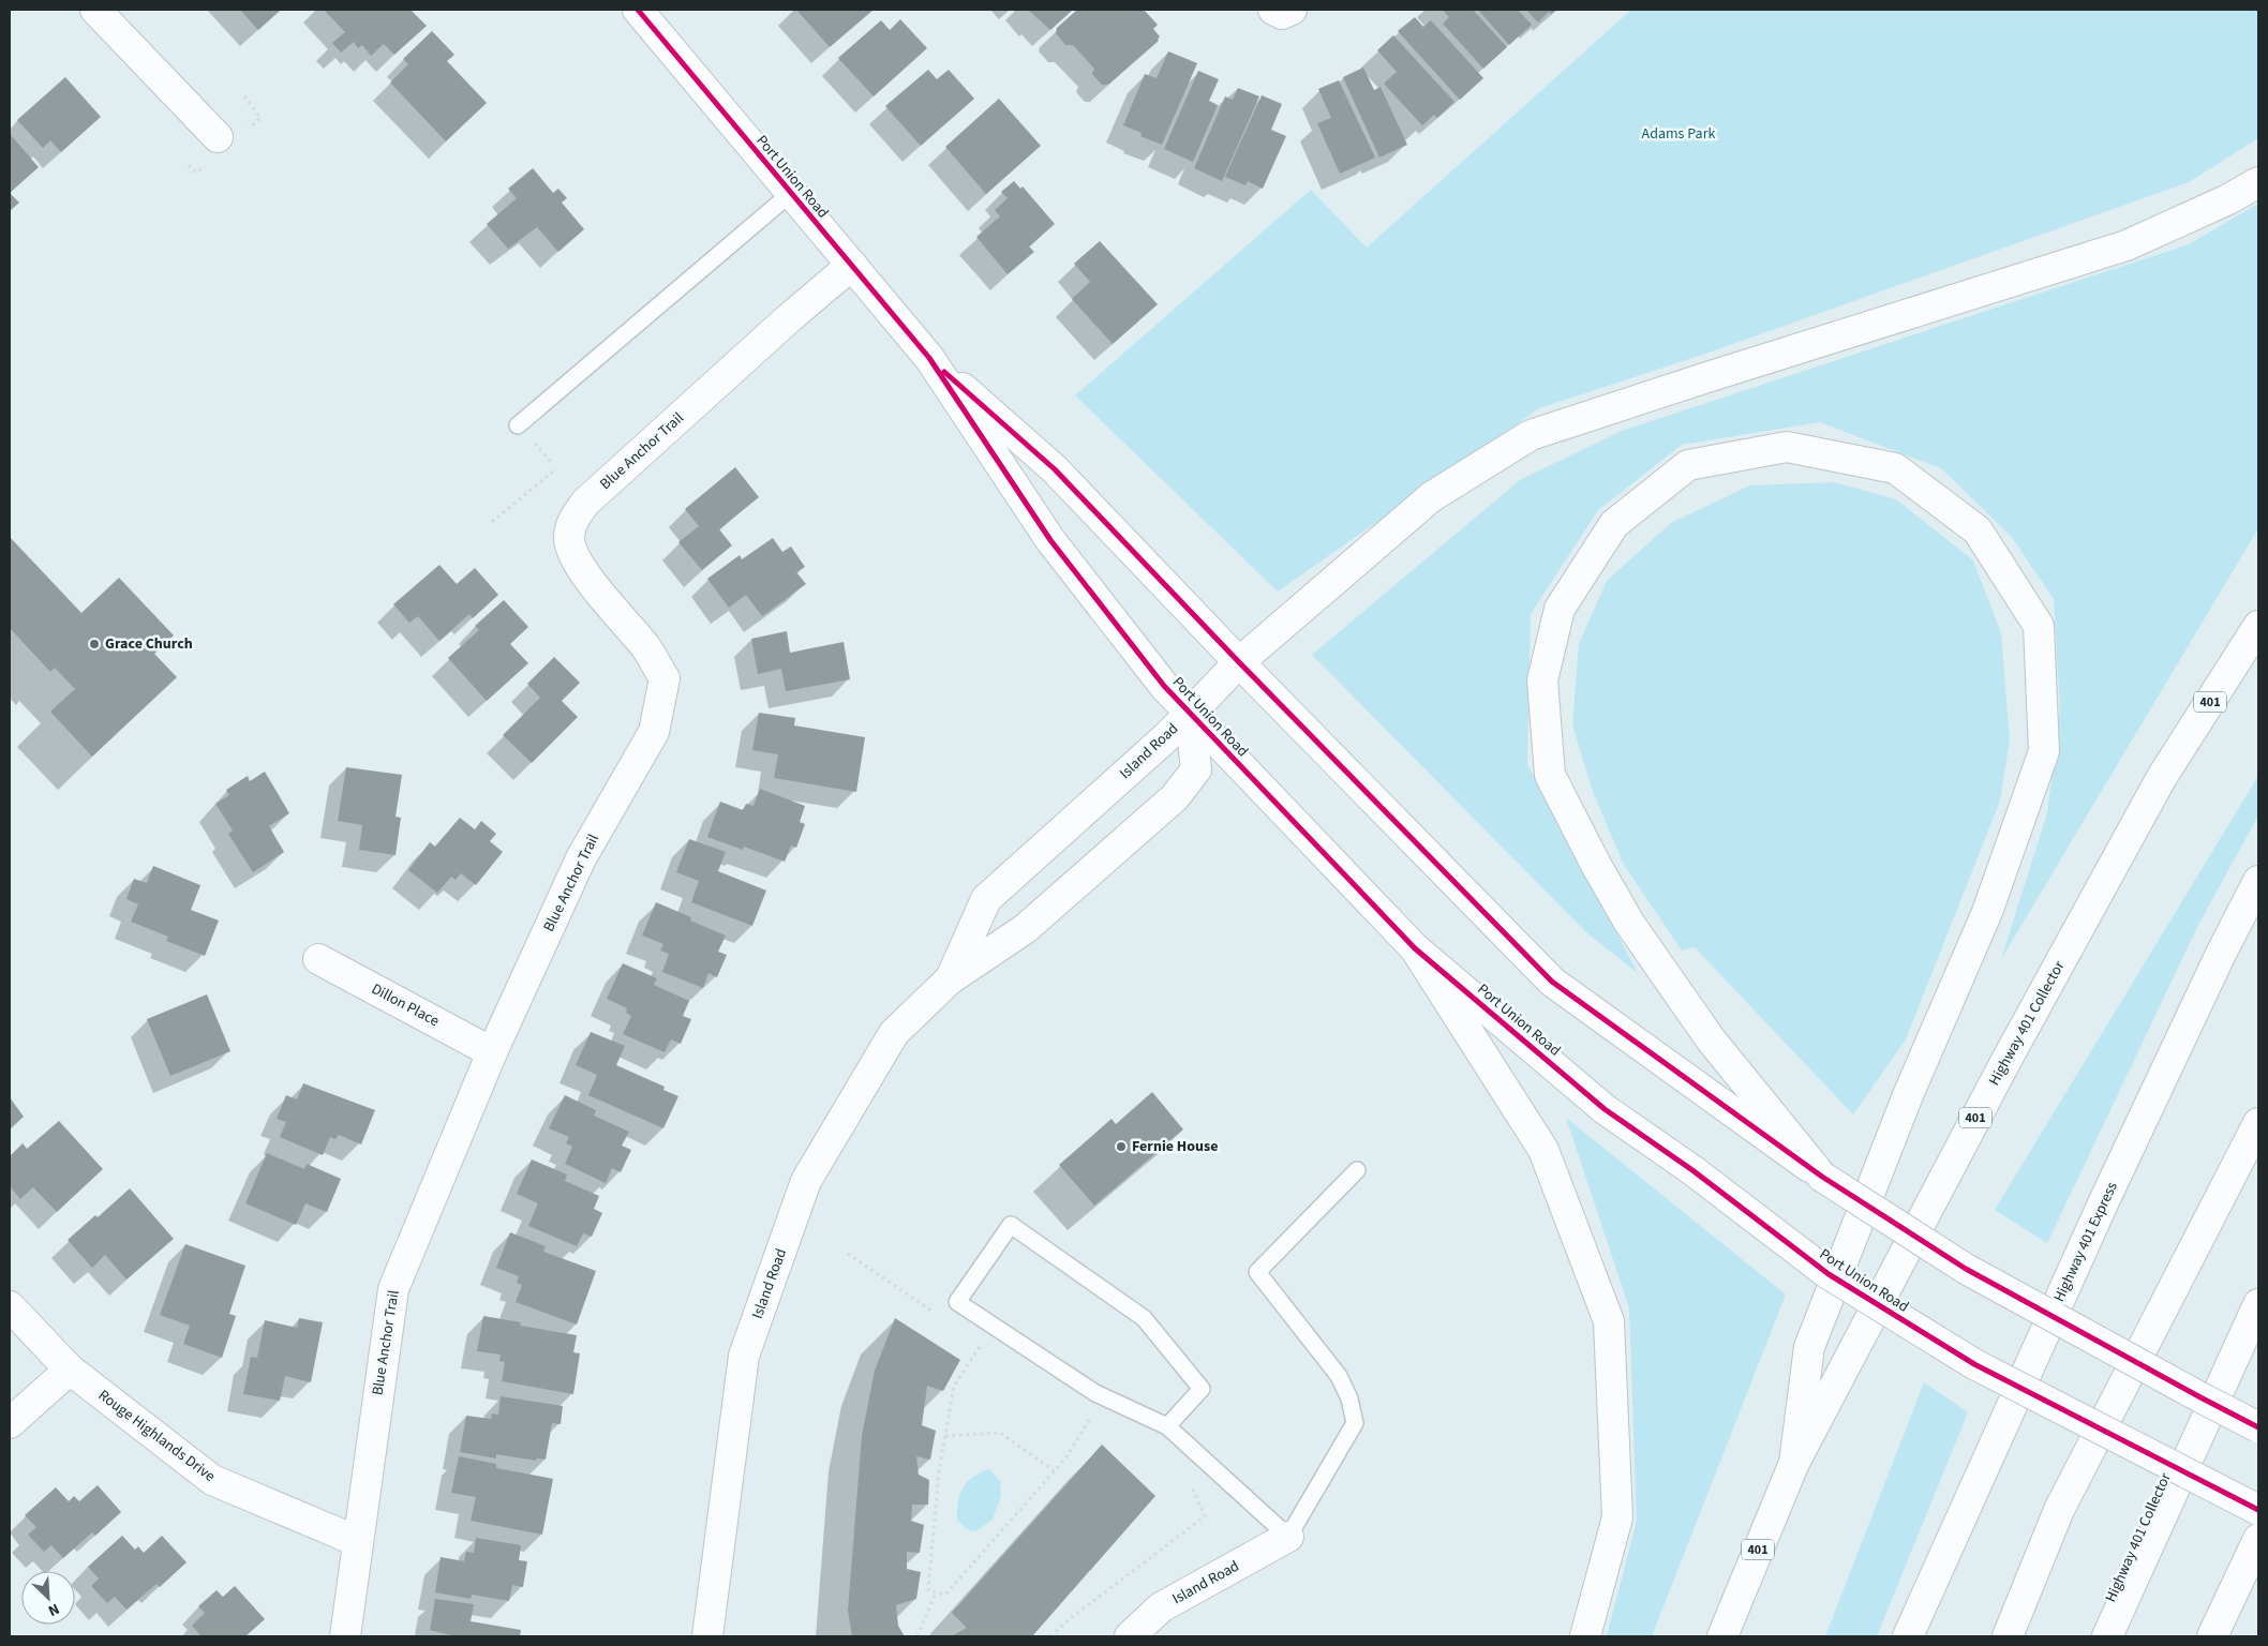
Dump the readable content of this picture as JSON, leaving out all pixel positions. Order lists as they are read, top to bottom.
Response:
{
  "streets": {
    "main road": [
      "Port Union Road",
      "Blue Anchor Trail",
      "401",
      "Island Road",
      "Dillon Place",
      "Highway 401 Collector",
      "Highway 401 Express",
      "Rouge Highlands Drive"
    ]
  },
  "crossings": [
    ["Port Union Road", "Blue Anchor Trail"],
    ["Port Union Road", "Island Road"],
    ["Blue Anchor Trail", "Dillon Place"],
    ["Blue Anchor Trail", "Rouge Highlands Drive"]
  ],
  "parks": ["Adams Park"],
  "places": ["Grace Church", "Fernie House"],
  "north": "bottom right"
}
